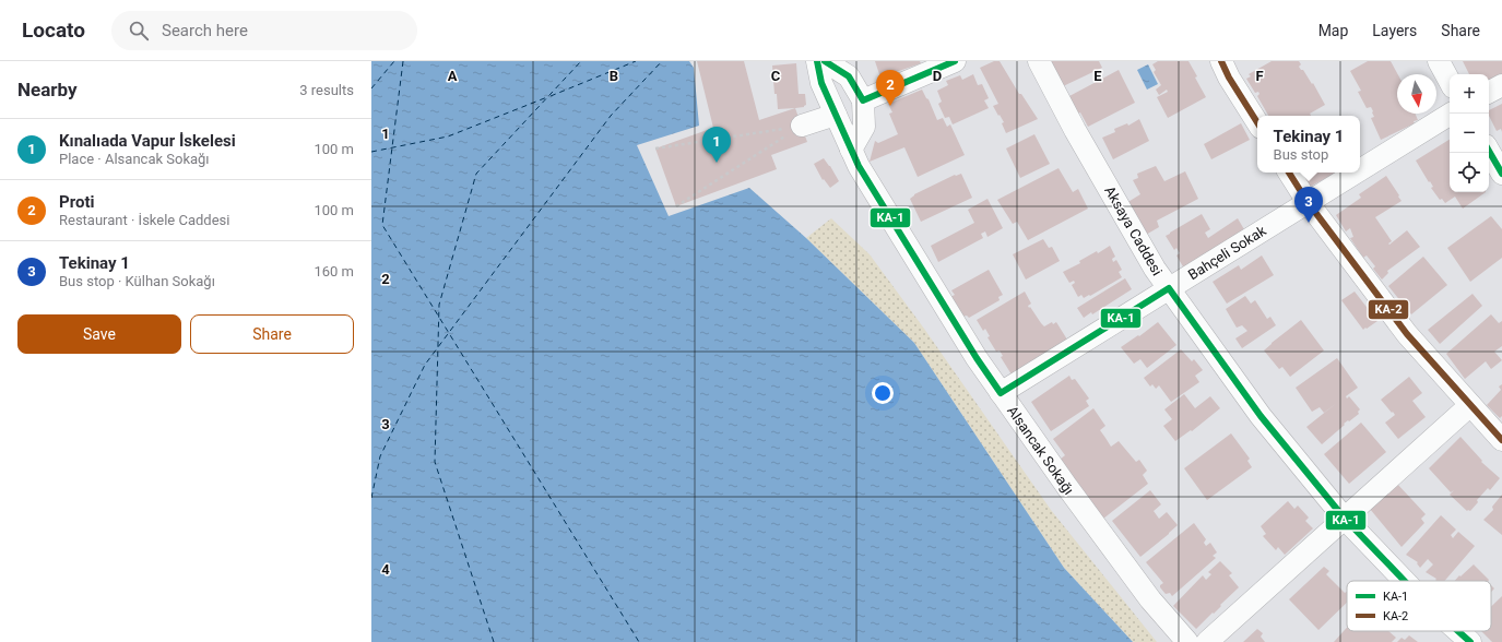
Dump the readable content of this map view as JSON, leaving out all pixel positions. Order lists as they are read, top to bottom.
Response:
{
  "streets": {
    "street": ["Aksaya Caddesi", "Bahçeli Sokak", "Alsancak Sokağı"]
  },
  "crossings": [
    ["Aksaya Caddesi", "Bahçeli Sokak"],
    ["Bahçeli Sokak", "Alsancak Sokağı"]
  ],
  "lines": ["transit line KA-1", "transit line KA-2"],
  "legend": ["KA-1", "KA-2"],
  "north": "bottom",
  "page": {
    "header": "Locato",
    "search": "Search here",
    "nav": ["Map", "Layers", "Share"],
    "heading": ["Nearby", "3 results"],
    "pins": ["2", "1", "3"],
    "map_buttons": ["+", "−"],
    "popup": ["Tekinay 1", "Bus stop"],
    "list": [
      {
        "mark": "1",
        "name": "Kınalıada Vapur İskelesi",
        "note": "Place · Alsancak Sokağı",
        "value": "100 m"
      },
      {
        "mark": "2",
        "name": "Proti",
        "note": "Restaurant · İskele Caddesi",
        "value": "100 m"
      },
      {
        "mark": "3",
        "name": "Tekinay 1",
        "note": "Bus stop · Külhan Sokağı",
        "value": "160 m"
      }
    ],
    "buttons": ["Save", "Share"]
  },
  "grid": {
    "columns": [
      "A",
      "B",
      "C",
      "D",
      "E",
      "F"
    ],
    "rows": [
      "1",
      "2",
      "3",
      "4"
    ]
  }
}
